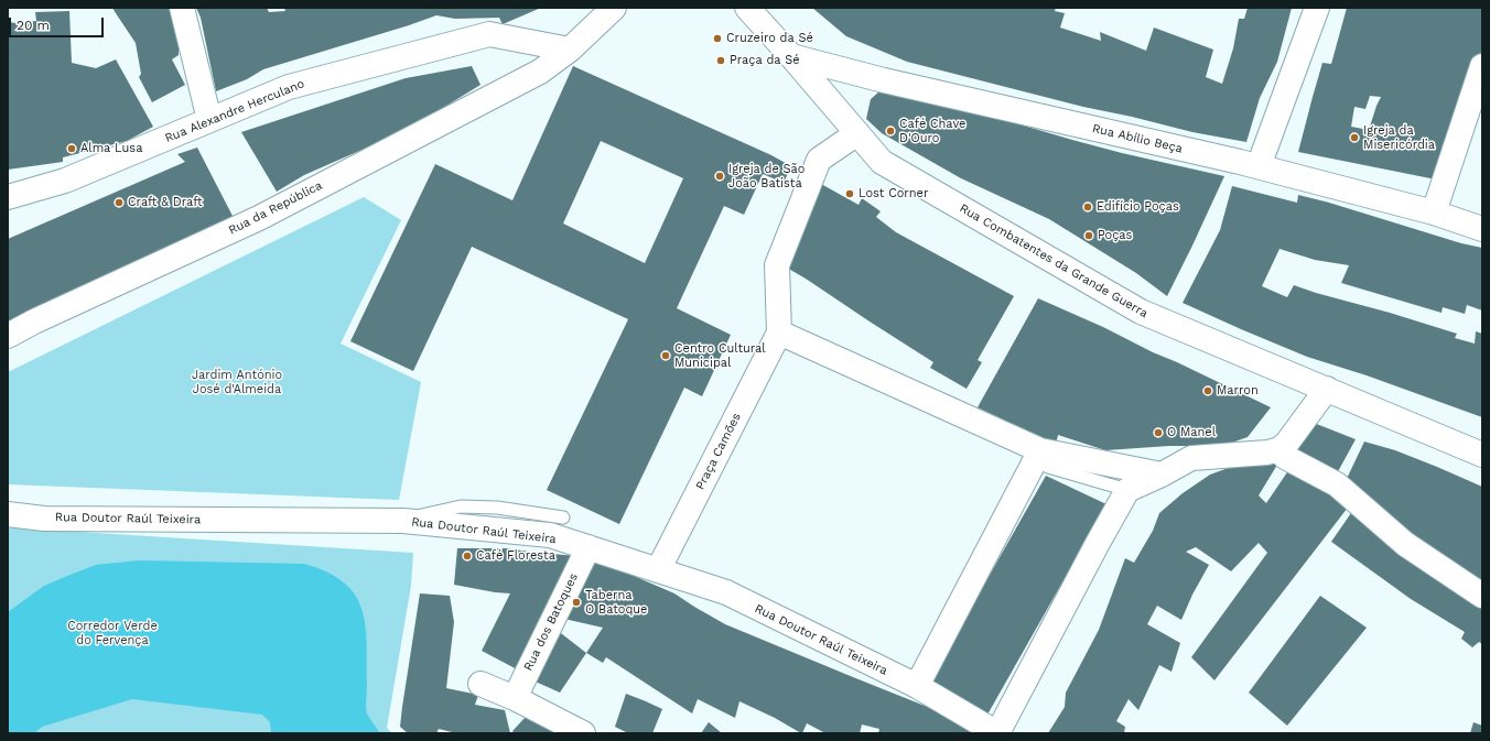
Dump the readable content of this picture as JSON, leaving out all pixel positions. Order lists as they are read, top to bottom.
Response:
{
  "streets": {
    "street": [
      "Rua Alexandre Herculano",
      "Rua Abílio Beça",
      "Rua da República",
      "Rua Combatentes da Grande Guerra",
      "Praça Camões",
      "Rua Doutor Raúl Teixeira",
      "Rua dos Batoques"
    ]
  },
  "crossings": [
    ["Rua Alexandre Herculano", "Rua da República"],
    ["Rua Abílio Beça", "Rua Combatentes da Grande Guerra"],
    ["Praça Camões", "Rua Doutor Raúl Teixeira"],
    ["Rua Doutor Raúl Teixeira", "Rua dos Batoques"]
  ],
  "parks": ["Jardim António José d'Almeida", "Corredor Verde do Fervença"],
  "places": [
    "Cruzeiro da Sé",
    "Praça da Sé",
    "Café Chave D'Ouro",
    "Igreja da Misericórdia",
    "Alma Lusa",
    "Igreja de São João Batista",
    "Lost Corner",
    "Craft & Draft",
    "Edifício Poças",
    "Poças",
    "Centro Cultural Municipal",
    "Marron",
    "O Manel",
    "Café Floresta",
    "Taberna O Batoque"
  ],
  "scale_bar": "20 m"
}
